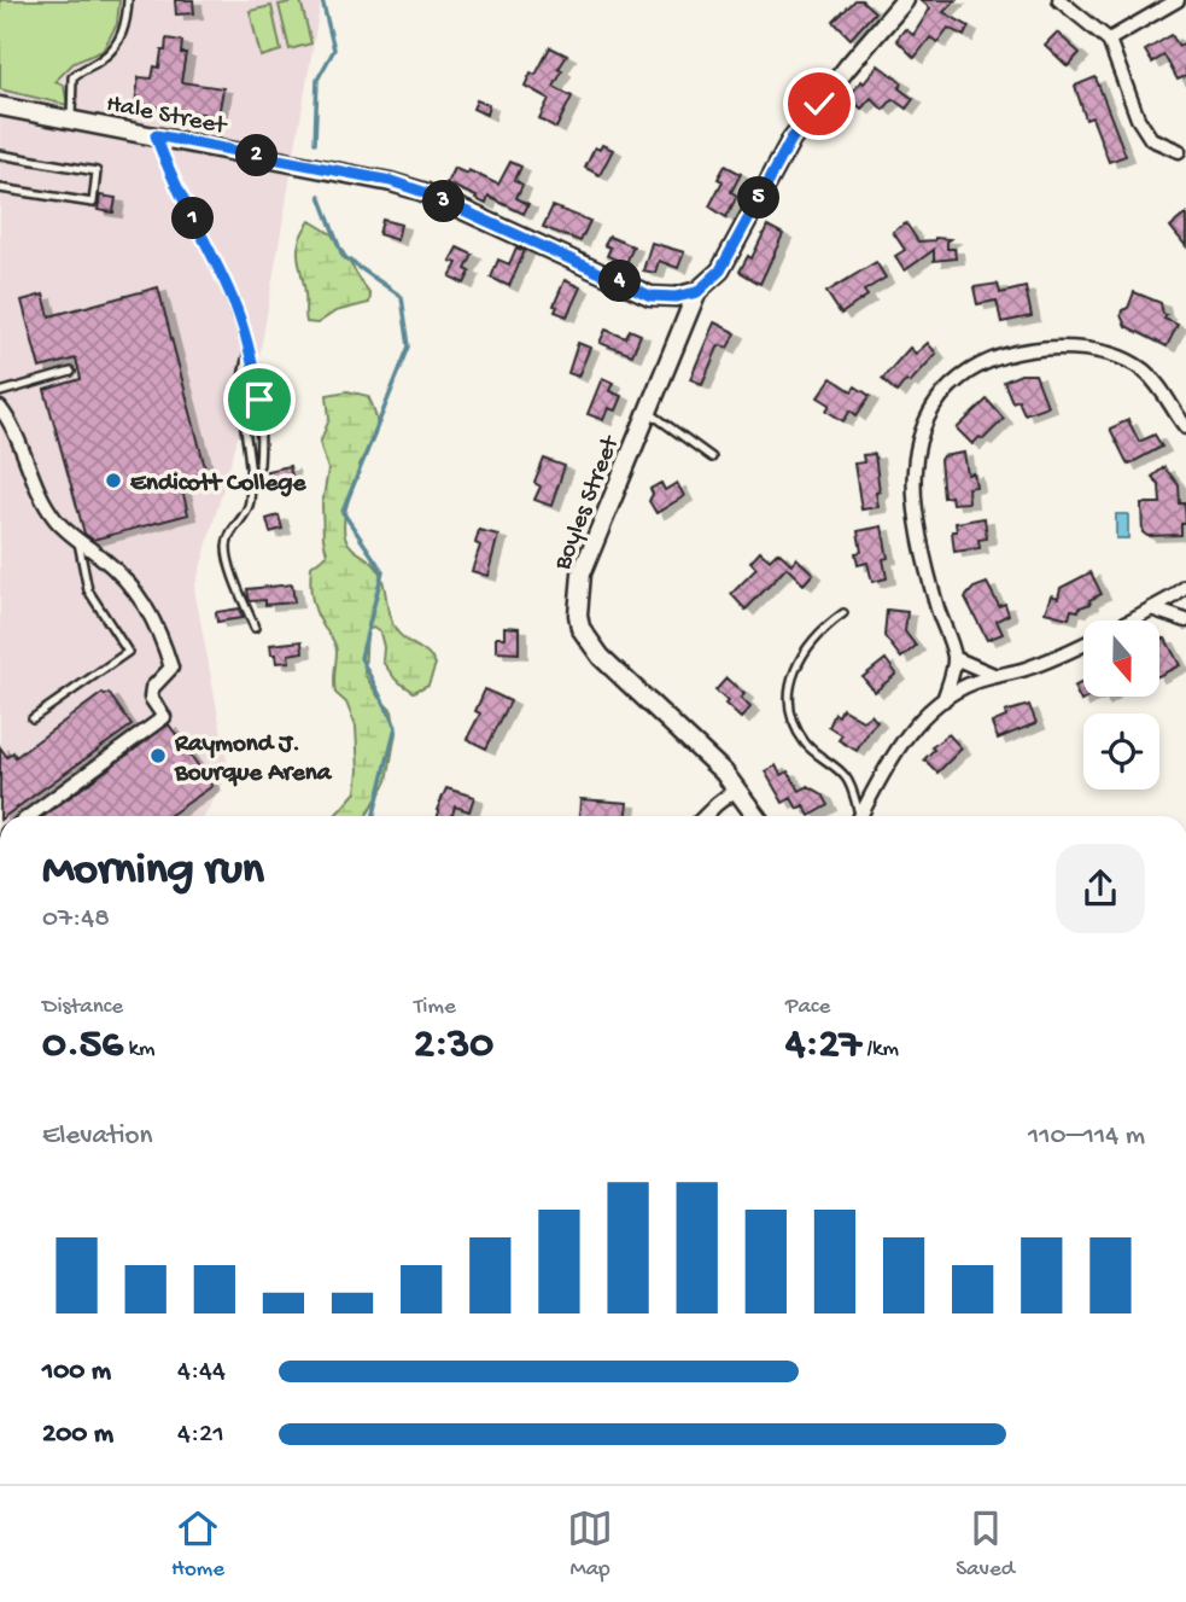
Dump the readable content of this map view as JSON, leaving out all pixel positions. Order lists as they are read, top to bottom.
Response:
{
  "streets": {
    "main road": ["Hale Street", "Boyles Street"]
  },
  "crossings": [
    ["Hale Street", "Boyles Street"]
  ],
  "places": ["Endicott College", "Raymond J. Bourque Arena"],
  "north": "bottom",
  "page": {
    "pins": [
      "2",
      "5",
      "3",
      "1",
      "4"
    ],
    "heading": ["Morning run", "07:48"],
    "stats": [
      ["Distance", "0.56 km"],
      ["Time", "2:30"],
      ["Pace", "4:27 /km"]
    ],
    "chart": ["Elevation", "110–114 m"],
    "list": [
      {
        "name": "100 m",
        "note": "4:44"
      },
      {
        "name": "200 m",
        "note": "4:21"
      }
    ],
    "tabs": ["Home", "Map", "Saved"]
  }
}
